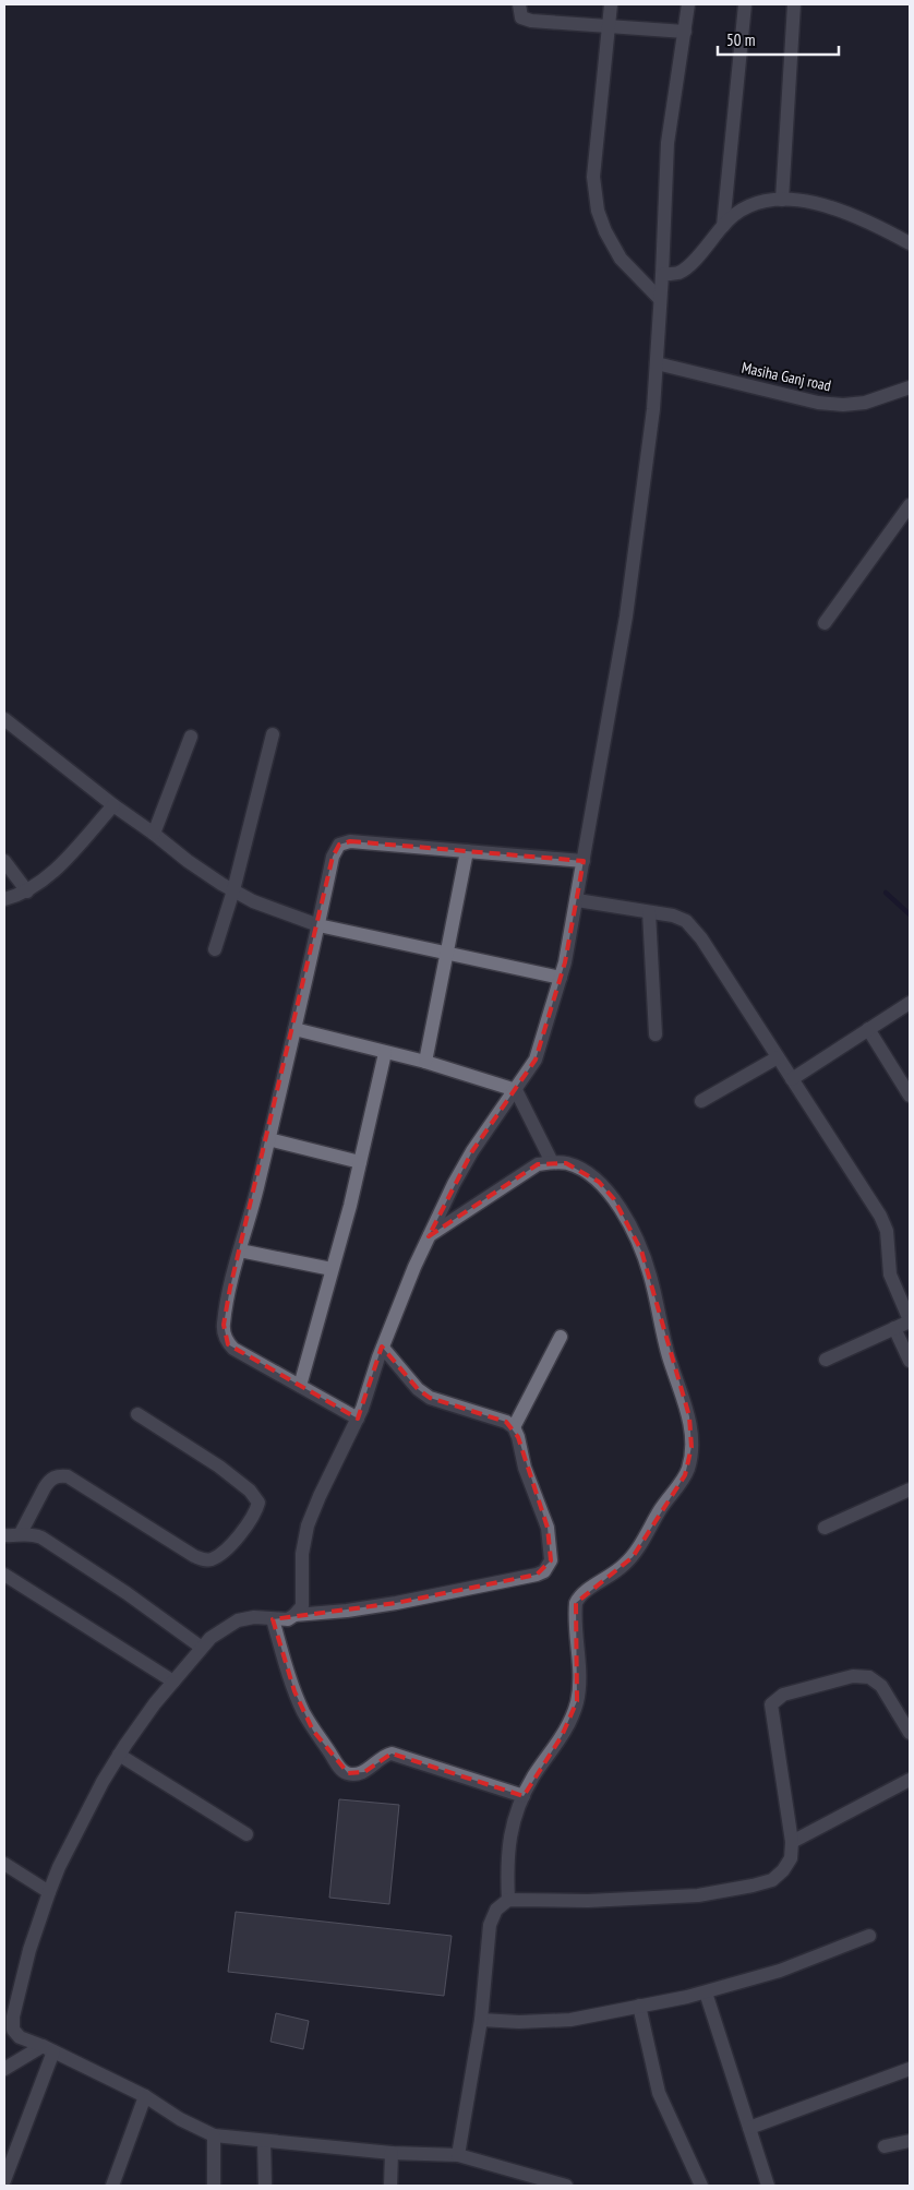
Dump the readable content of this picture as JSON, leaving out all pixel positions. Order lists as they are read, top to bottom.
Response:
{
  "streets": {
    "street": ["Masiha Ganj road"]
  },
  "scale_bar": "50 m"
}
